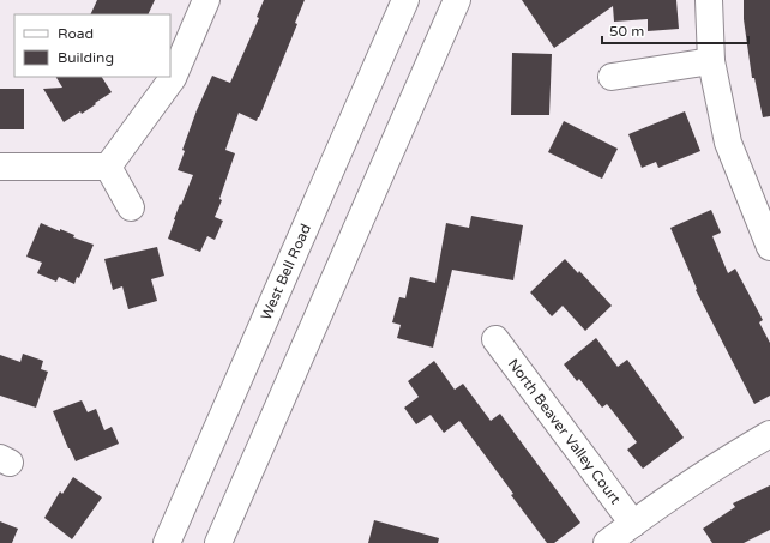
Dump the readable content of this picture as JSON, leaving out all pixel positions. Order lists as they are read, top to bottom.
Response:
{
  "streets": {
    "main road": ["West Bell Road", "North Beaver Valley Court"]
  },
  "legend": ["Road", "Building"],
  "scale_bar": "50 m"
}
